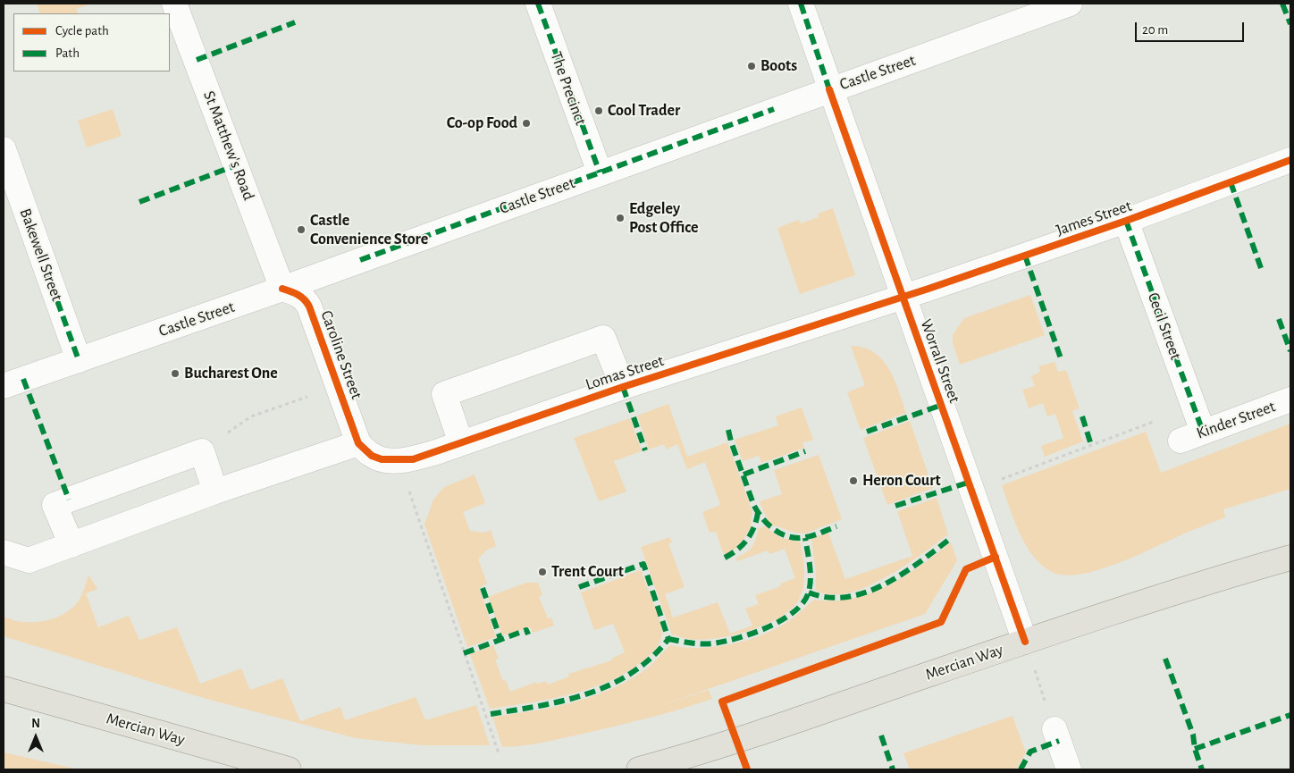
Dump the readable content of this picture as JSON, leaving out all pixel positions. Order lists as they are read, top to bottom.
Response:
{
  "streets": {
    "main road": ["Mercian Way"],
    "street": [
      "Castle Street",
      "The Precinct",
      "St Matthew's Road",
      "James Street",
      "Bakewell Street",
      "Cecil Street",
      "Caroline Street",
      "Worrall Street",
      "Lomas Street",
      "Kinder Street"
    ]
  },
  "crossings": [
    ["Castle Street", "The Precinct"],
    ["Castle Street", "St Matthew's Road"],
    ["Castle Street", "Bakewell Street"],
    ["Castle Street", "Caroline Street"],
    ["Castle Street", "Worrall Street"],
    ["St Matthew's Road", "Caroline Street"],
    ["James Street", "Cecil Street"],
    ["James Street", "Worrall Street"],
    ["James Street", "Lomas Street"],
    ["Cecil Street", "Kinder Street"],
    ["Caroline Street", "Lomas Street"],
    ["Worrall Street", "Lomas Street"],
    ["Worrall Street", "Mercian Way"]
  ],
  "places": [
    "Boots",
    "Cool Trader",
    "Co-op Food",
    "Edgeley Post Office",
    "Castle Convenience Store",
    "Bucharest One",
    "Heron Court",
    "Trent Court"
  ],
  "legend": ["Cycle path", "Path"],
  "scale_bar": "20 m",
  "north": "top"
}
